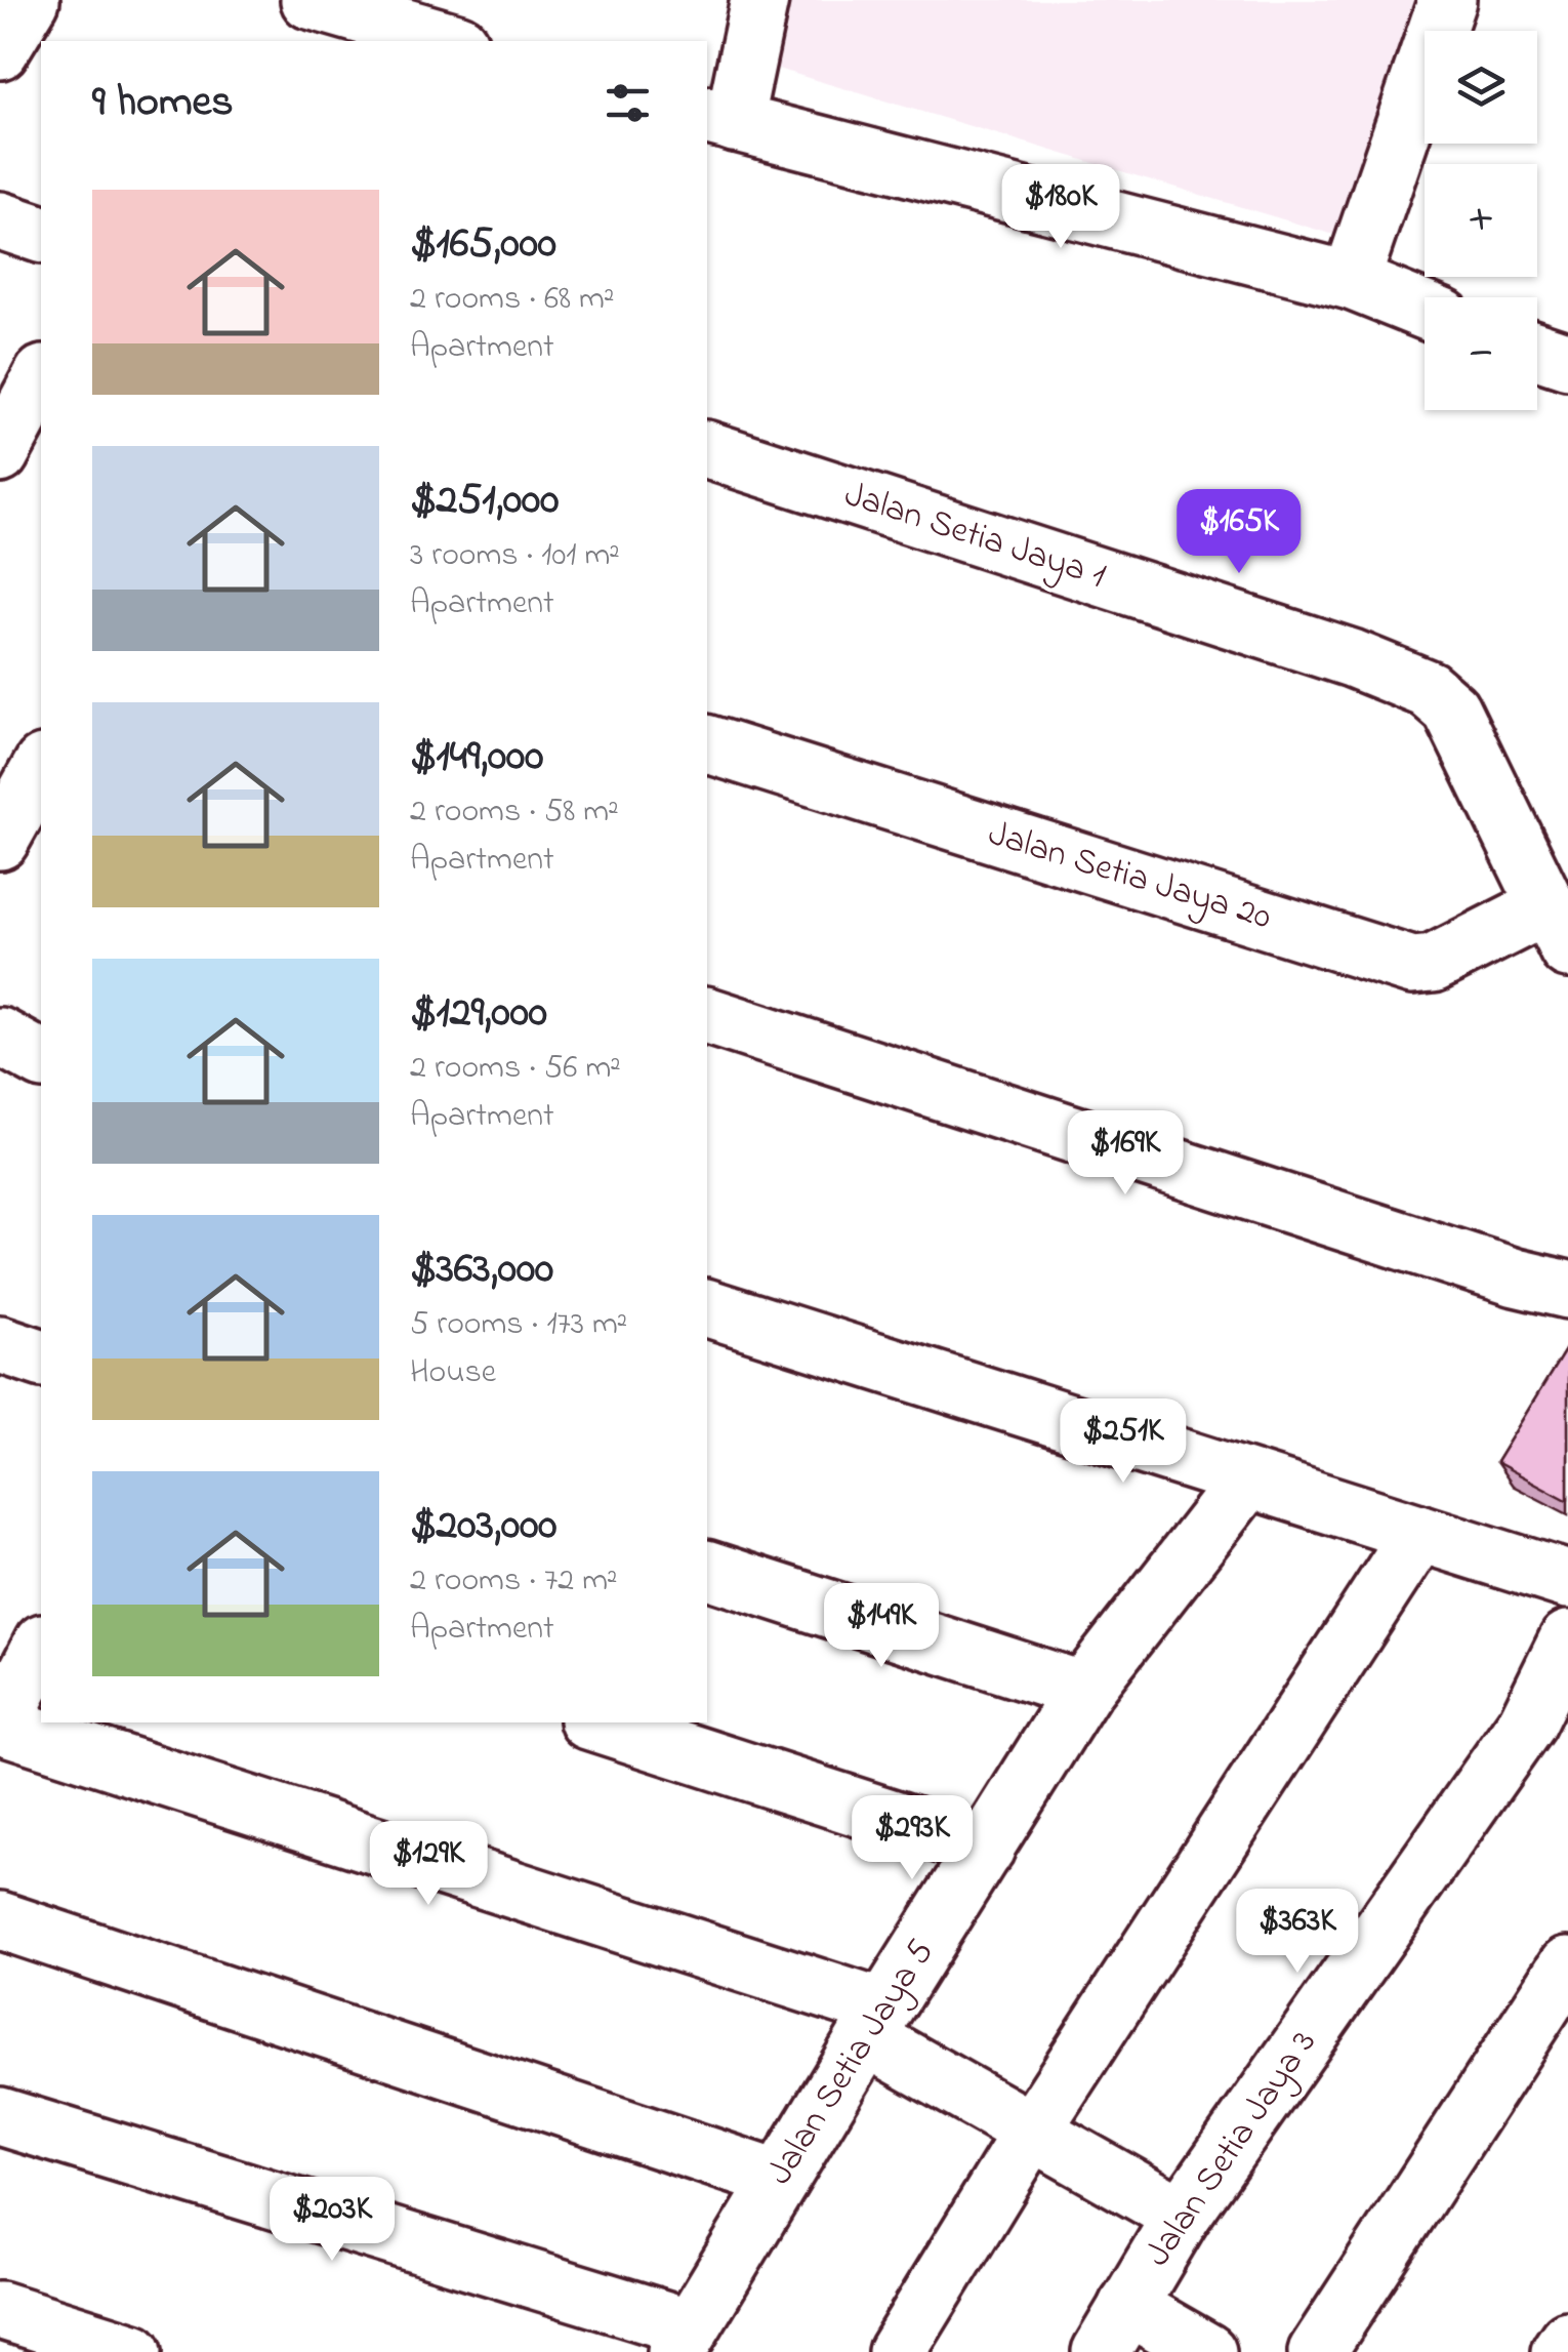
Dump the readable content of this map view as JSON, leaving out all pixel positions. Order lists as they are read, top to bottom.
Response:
{
  "streets": {
    "street": [
      "Jalan Setia Jaya 1",
      "Jalan Setia Jaya 20",
      "Jalan Setia Jaya 5",
      "Jalan Setia Jaya 3"
    ]
  },
  "crossings": [
    ["Jalan Setia Jaya 1", "Jalan Setia Jaya 20"]
  ],
  "page": {
    "map_buttons": ["+", "−"],
    "heading": "9 homes",
    "price": [
      "$180K",
      "$165K",
      "$169K",
      "$251K",
      "$149K",
      "$293K",
      "$129K",
      "$363K",
      "$203K"
    ],
    "list": [
      {
        "name": "$165,000",
        "note": "2 rooms · 68 m² · Apartment"
      },
      {
        "name": "$251,000",
        "note": "3 rooms · 101 m² · Apartment"
      },
      {
        "name": "$149,000",
        "note": "2 rooms · 58 m² · Apartment"
      },
      {
        "name": "$129,000",
        "note": "2 rooms · 56 m² · Apartment"
      },
      {
        "name": "$363,000",
        "note": "5 rooms · 173 m² · House"
      },
      {
        "name": "$203,000",
        "note": "2 rooms · 72 m² · Apartment"
      }
    ]
  }
}
